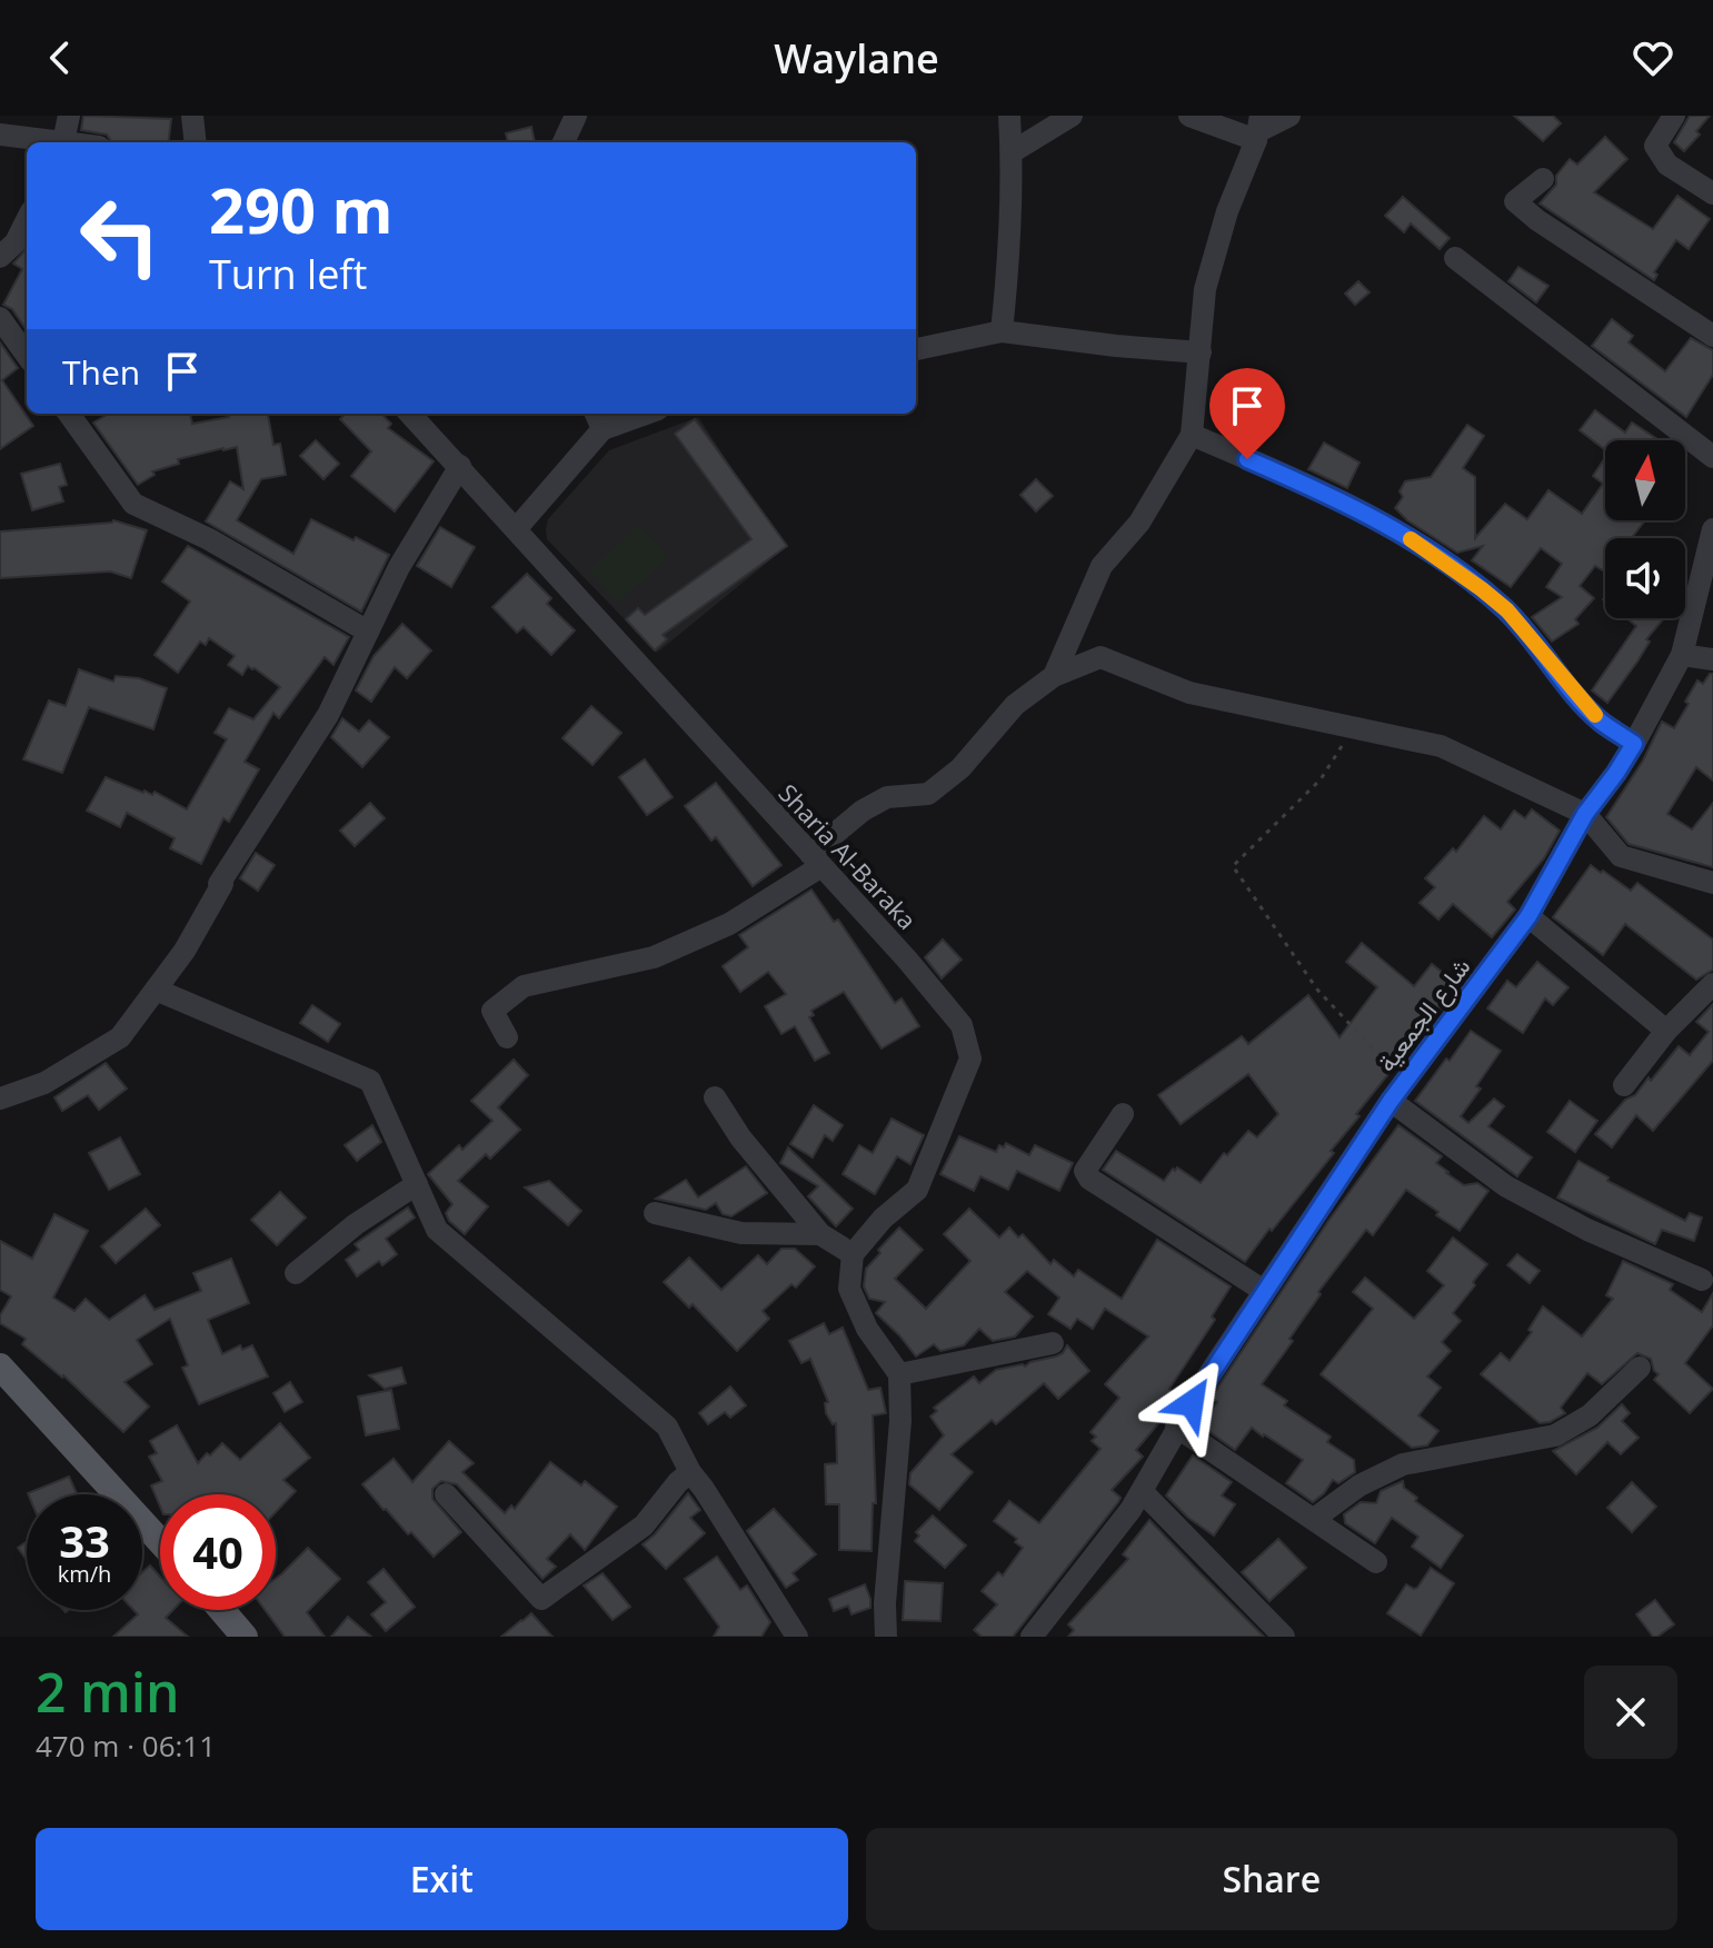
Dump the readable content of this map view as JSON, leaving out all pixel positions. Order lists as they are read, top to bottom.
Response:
{
  "streets": {
    "street": ["Sharia Al-Baraka", "شارع الجمعية"]
  },
  "north": "top",
  "page": {
    "header": "Waylane",
    "turn": ["290 m", "Turn left"],
    "then": "Then",
    "speed": "33 km/h",
    "limit": "40",
    "heading": ["2 min", "470 m · 06:11"],
    "buttons": ["Exit", "Share"]
  }
}
